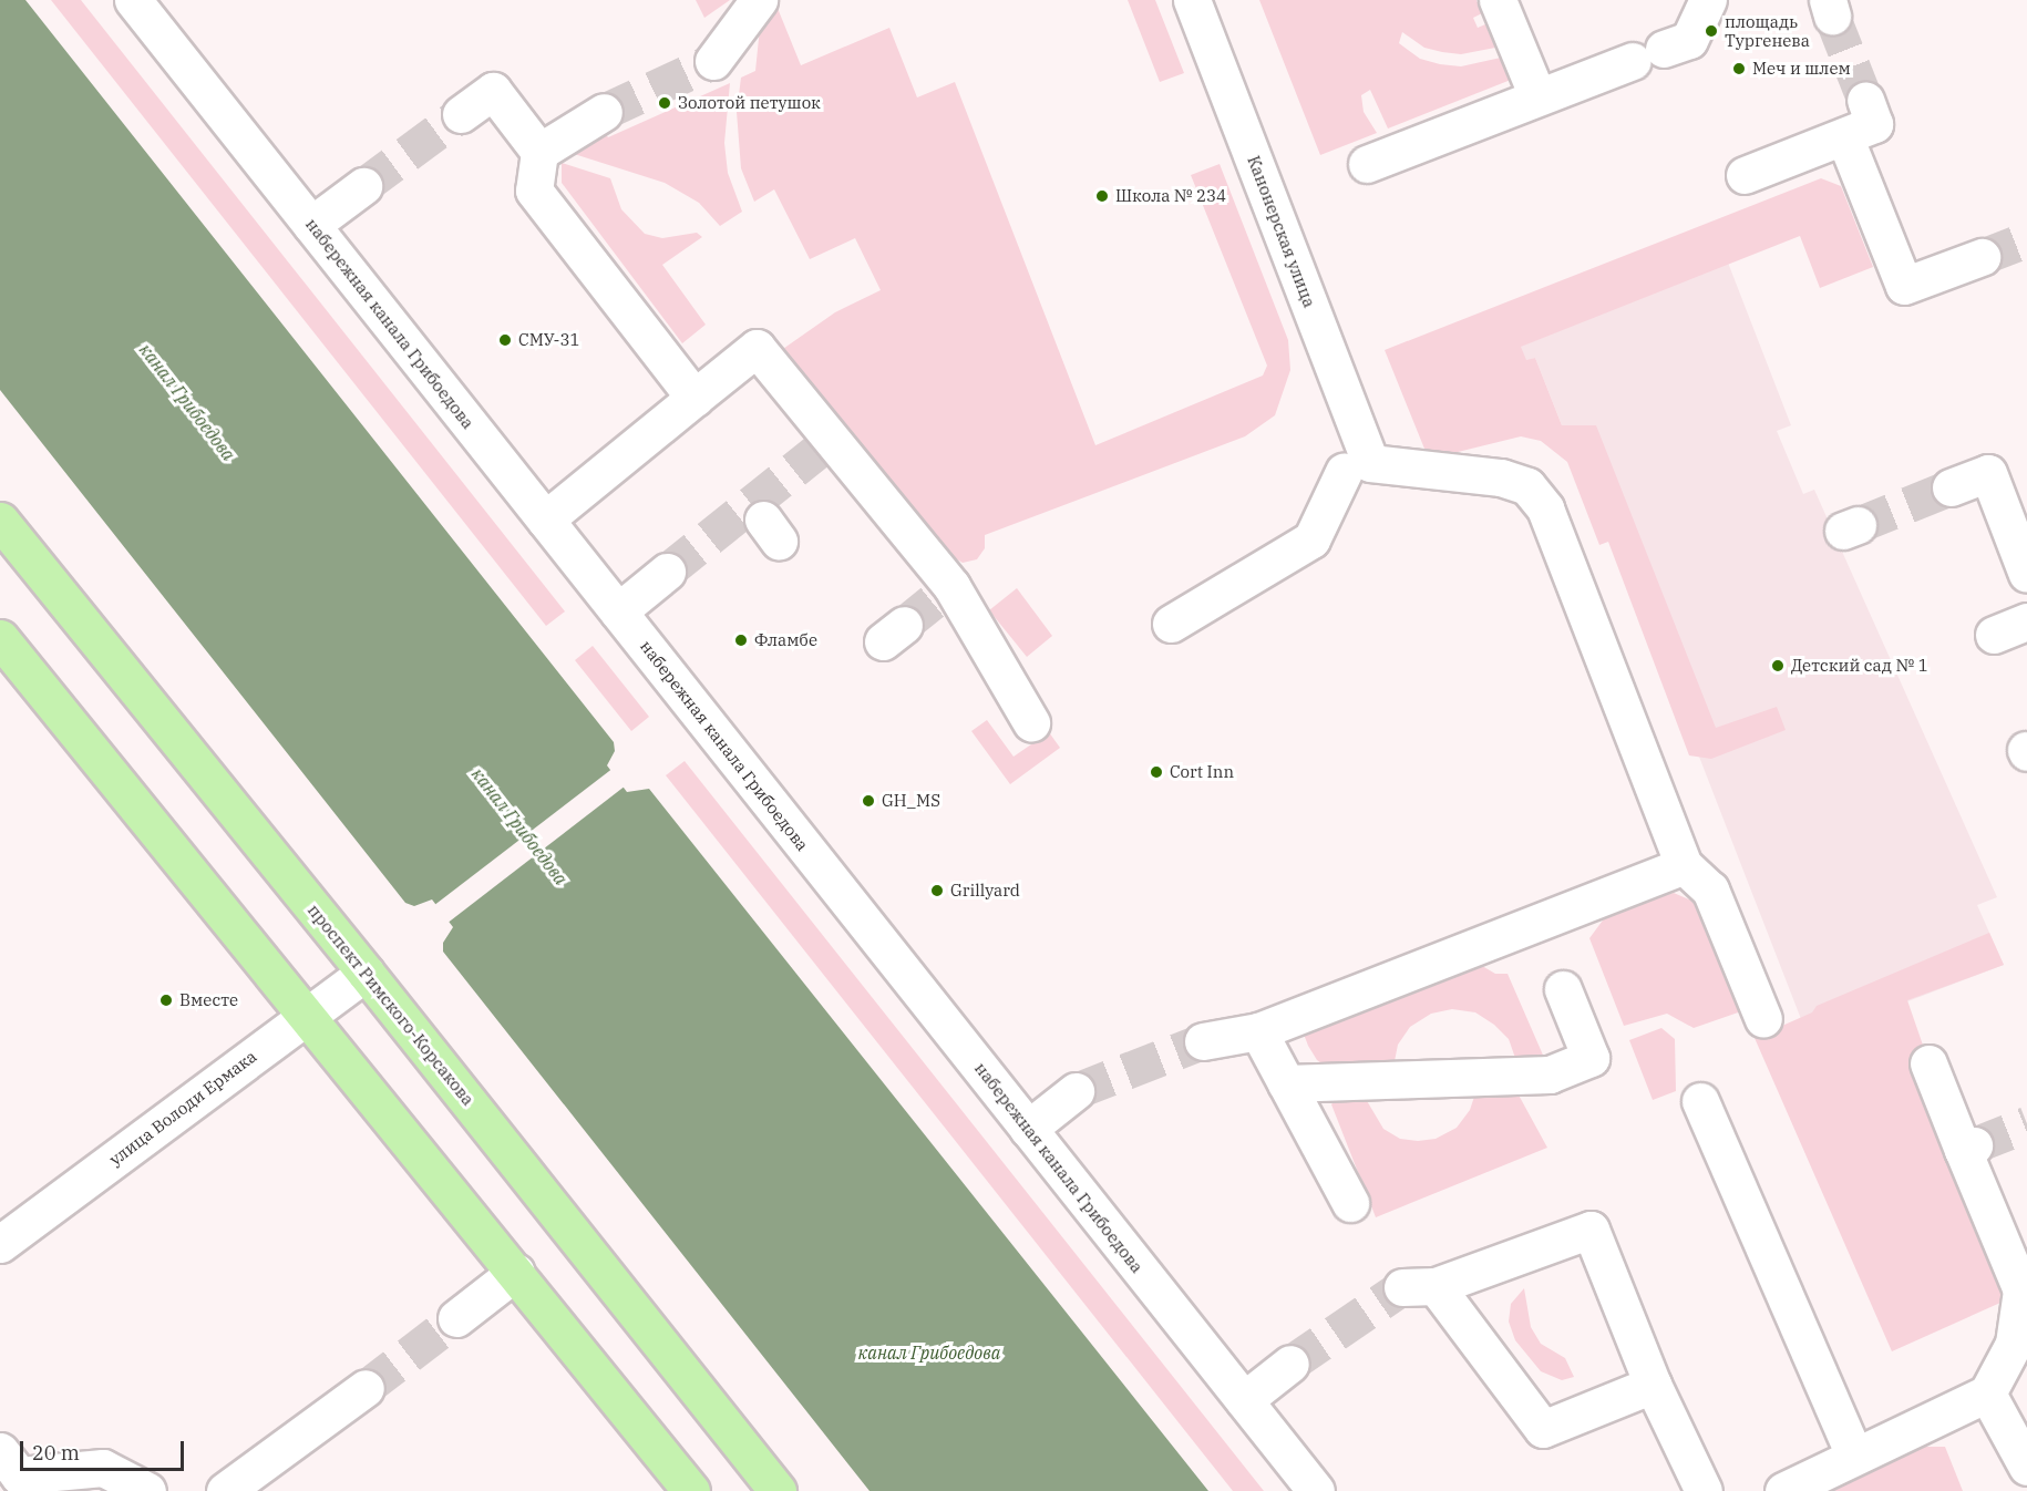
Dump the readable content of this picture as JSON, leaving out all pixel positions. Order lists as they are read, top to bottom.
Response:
{
  "streets": {
    "main road": ["проспект Римского-Корсакова"],
    "street": ["Канонерская улица", "набережная канала Грибоедова", "улица Володи Ермака"]
  },
  "crossings": [
    ["проспект Римского-Корсакова", "улица Володи Ермака"]
  ],
  "water": ["канал Грибоедова"],
  "places": [
    "площадь Тургенева",
    "Меч и шлем",
    "Золотой петушок",
    "Школа № 234",
    "СМУ-31",
    "Фламбе",
    "Детский сад № 1",
    "Cort Inn",
    "GH_MS",
    "Grillyard",
    "Вместе"
  ],
  "scale_bar": "20 m"
}
